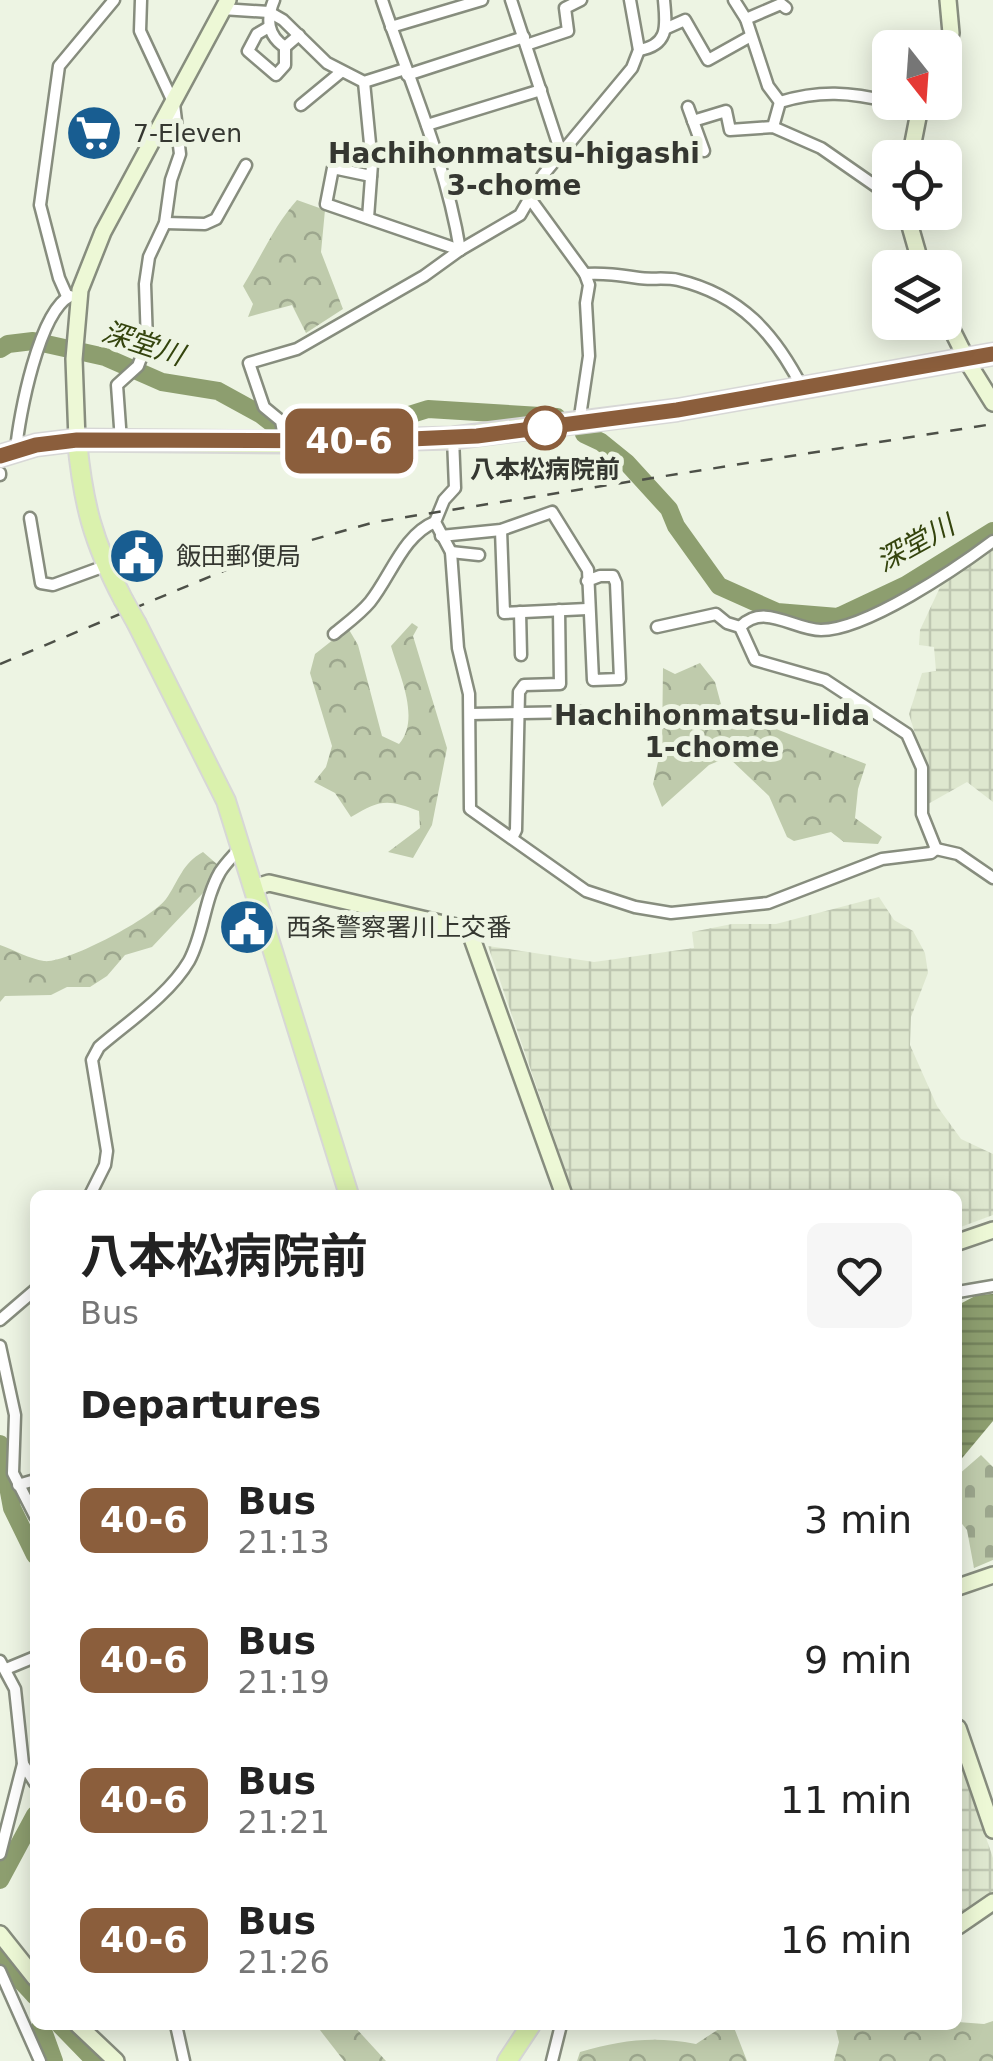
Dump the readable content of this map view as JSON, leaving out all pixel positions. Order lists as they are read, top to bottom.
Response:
{
  "districts": ["Hachihonmatsu-higashi 3-chome", "Hachihonmatsu-Iida 1-chome"],
  "water": ["深堂川"],
  "places": {
    "supermarket": ["7-Eleven"],
    "other": ["八本松病院前"],
    "public building": ["飯田郵便局", "西条警察署川上交番"]
  },
  "lines": ["bus line 40-6"],
  "north": "bottom",
  "page": {
    "on_map": "40-6",
    "heading": [
      ["八本松病院前", "Bus"],
      "Departures"
    ],
    "list": [
      {
        "mark": "40-6",
        "name": "Bus",
        "note": "21:13",
        "value": "3 min"
      },
      {
        "mark": "40-6",
        "name": "Bus",
        "note": "21:19",
        "value": "9 min"
      },
      {
        "mark": "40-6",
        "name": "Bus",
        "note": "21:21",
        "value": "11 min"
      },
      {
        "mark": "40-6",
        "name": "Bus",
        "note": "21:26",
        "value": "16 min"
      }
    ]
  }
}
